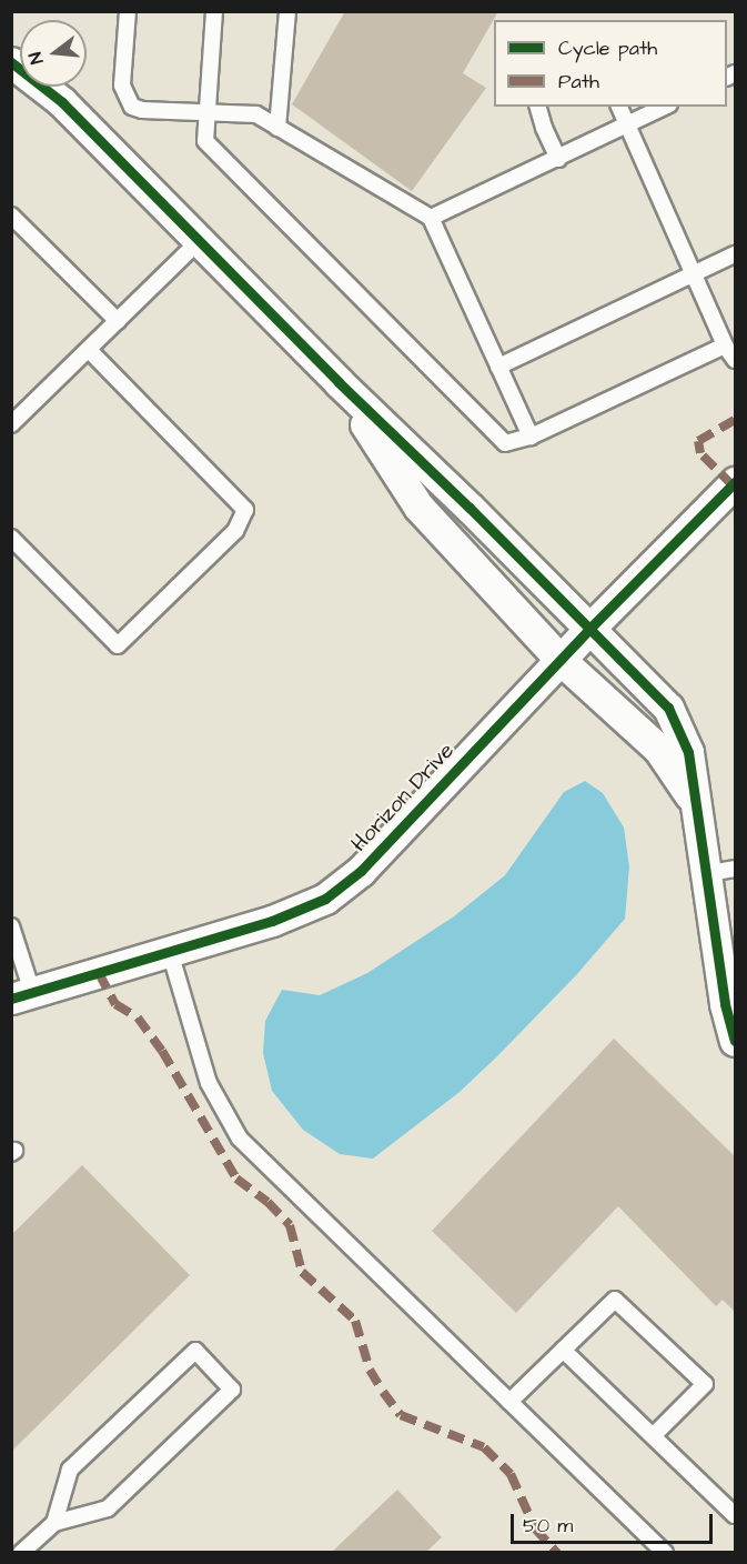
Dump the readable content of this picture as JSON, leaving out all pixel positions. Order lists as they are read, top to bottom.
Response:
{
  "streets": {
    "street": ["Horizon Drive"]
  },
  "legend": ["Cycle path", "Path"],
  "scale_bar": "50 m",
  "north": "left"
}
